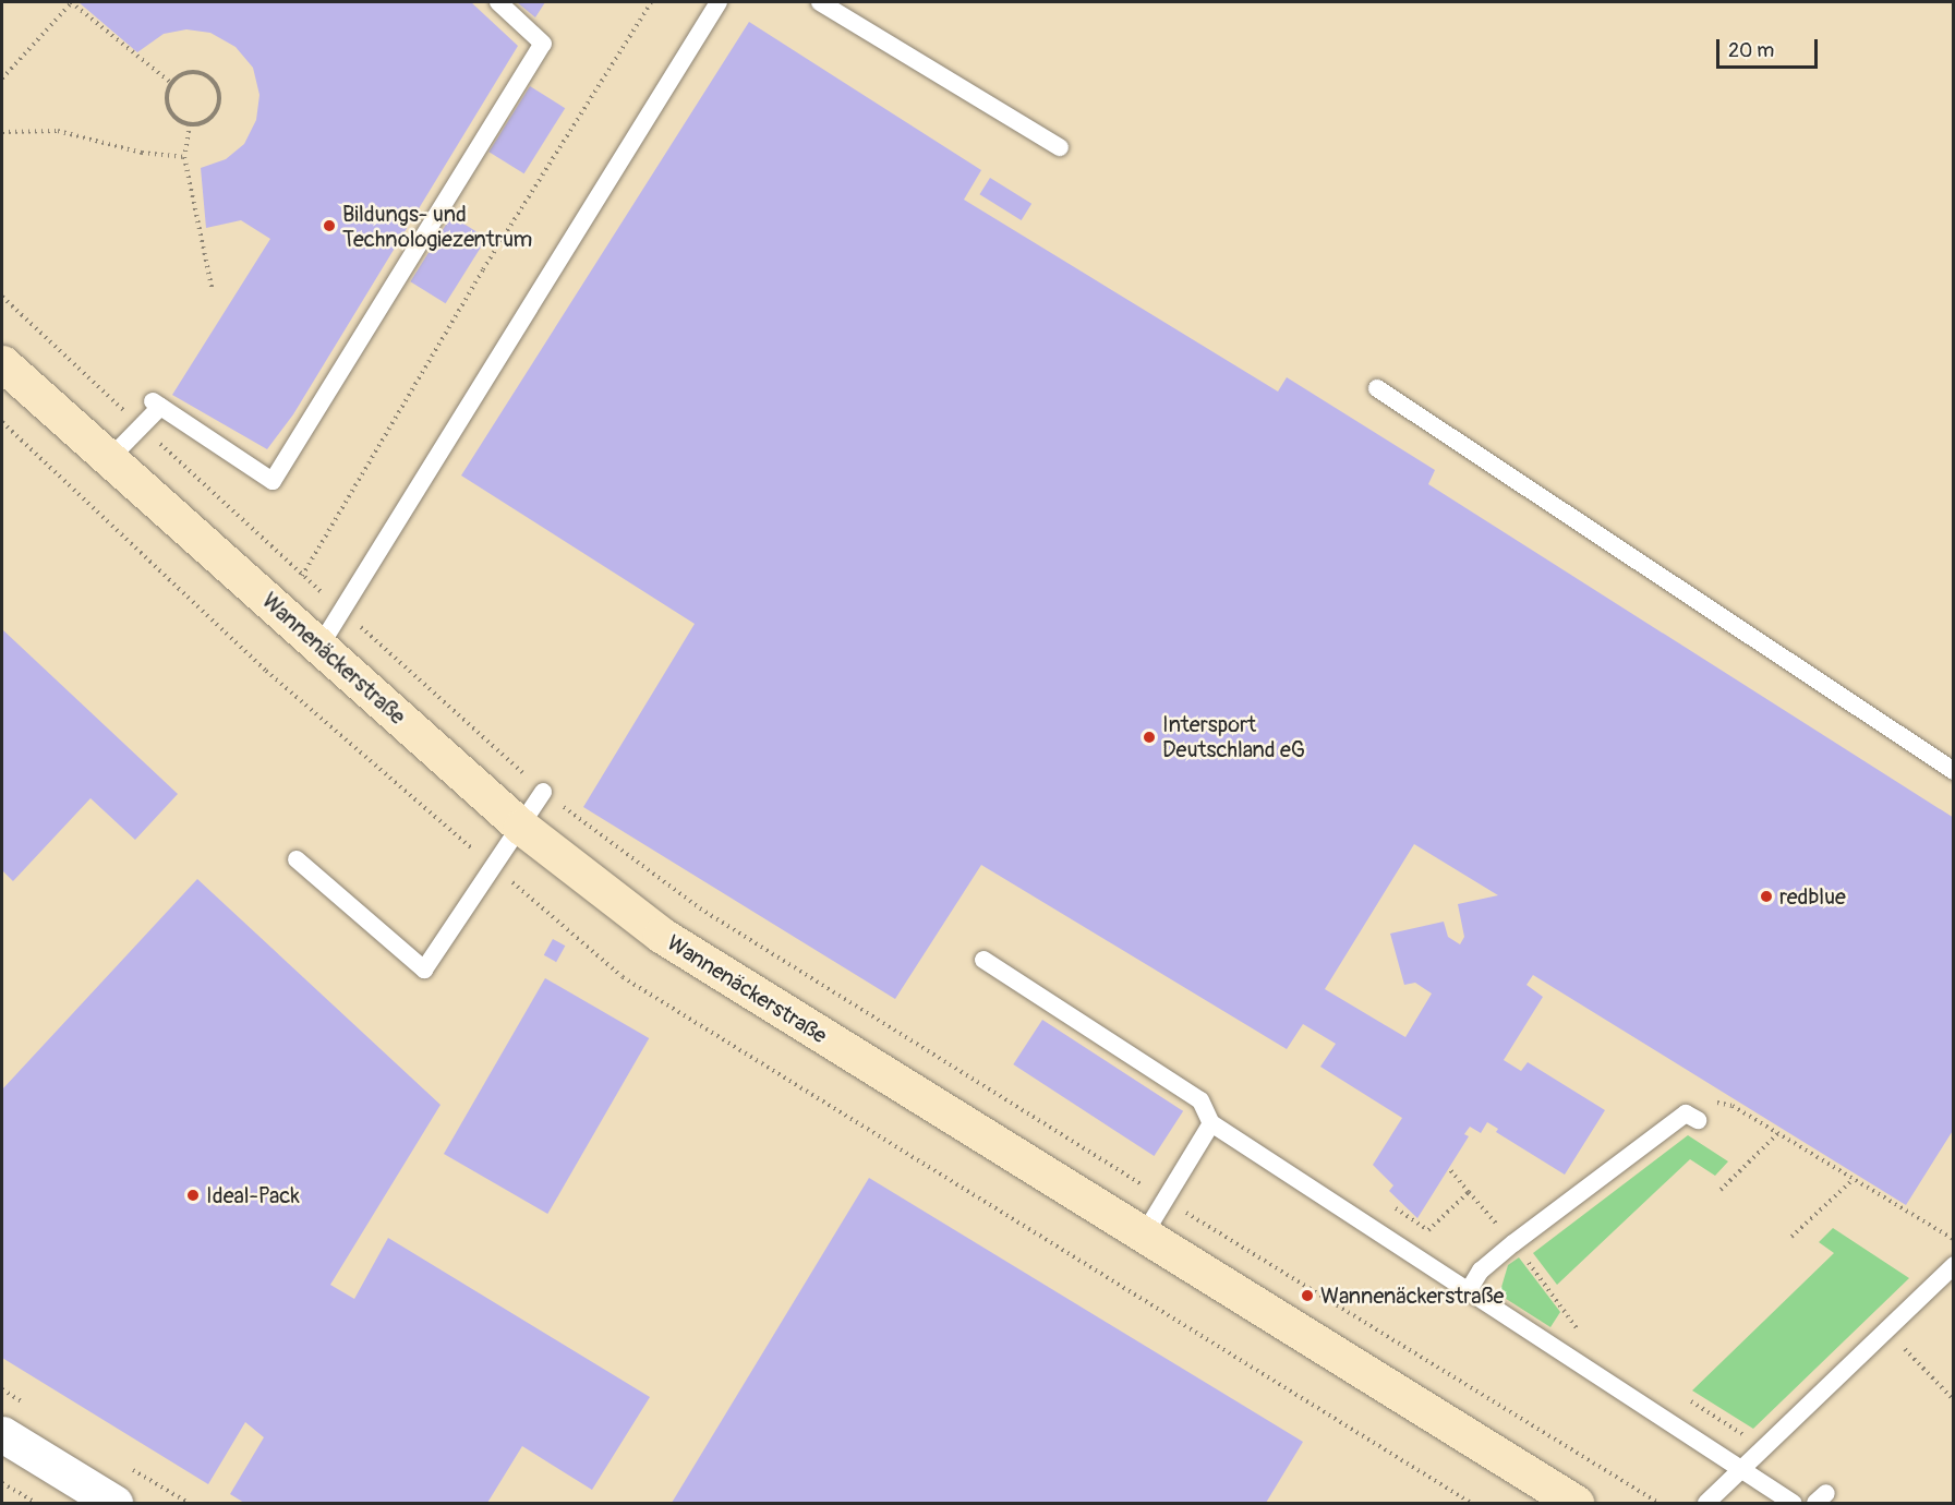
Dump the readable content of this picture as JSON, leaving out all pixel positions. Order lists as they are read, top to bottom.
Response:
{
  "streets": {
    "street": ["Wannenäckerstraße"]
  },
  "places": [
    "Bildungs- und Technologiezentrum",
    "Intersport Deutschland eG",
    "redblue",
    "Ideal-Pack",
    "Wannenäckerstraße"
  ],
  "scale_bar": "20 m"
}
